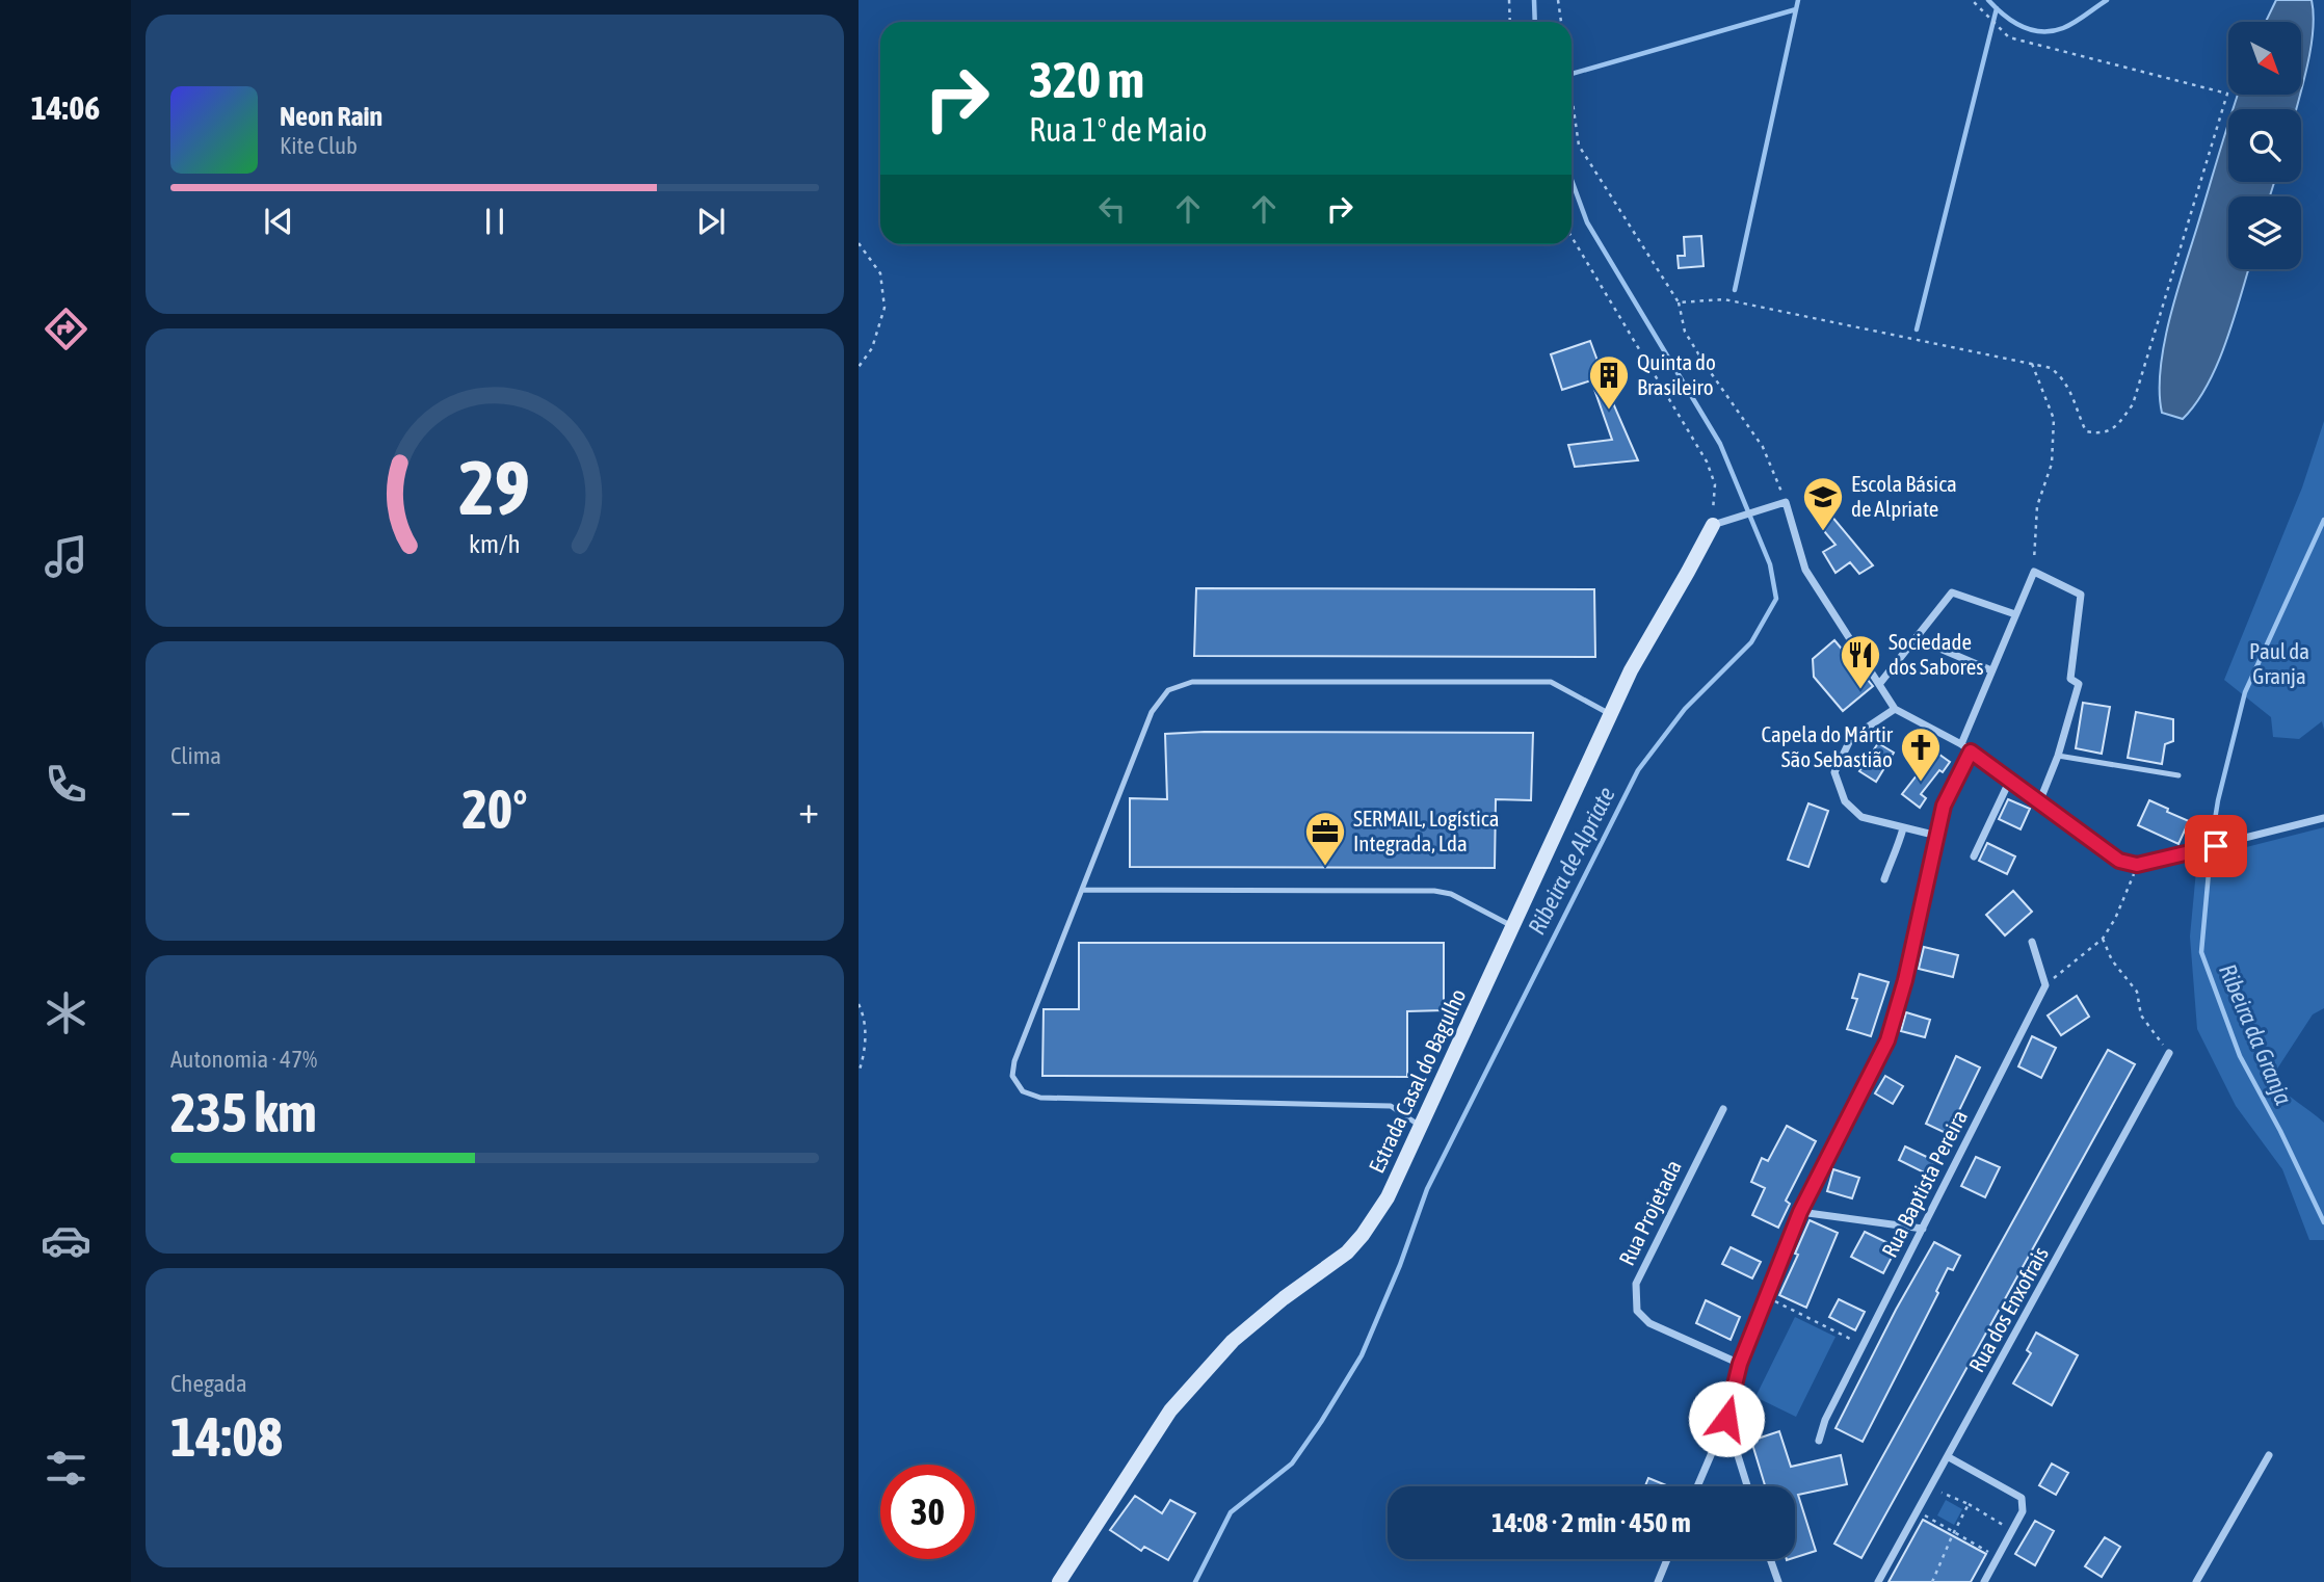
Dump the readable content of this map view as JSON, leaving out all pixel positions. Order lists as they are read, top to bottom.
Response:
{
  "streets": {
    "street": [
      "Estrada Casal do Bagulho",
      "Rua Baptista Pereira",
      "Rua Projetada",
      "Rua dos Enxofrais"
    ]
  },
  "water": ["Ribeira de Alpriate", "Ribeira da Granja"],
  "parks": ["Paul da Granja"],
  "places": {
    "building": ["Quinta do Brasileiro"],
    "school or university": ["Escola Básica de Alpriate"],
    "restaurant": ["Sociedade dos Sabores"],
    "church": ["Capela do Mártir São Sebastião"],
    "office": ["SERMAIL, Logística Integrada, Lda"]
  },
  "north": "bottom right",
  "page": {
    "tabs": "14:06",
    "turn": ["320 m", "Rua 1º de Maio"],
    "song": ["Neon Rain", "Kite Club"],
    "tile": [
      "Clima",
      ["Autonomia · 47%", "235 km"],
      ["Chegada", "14:08"]
    ],
    "heat": ["−", "20°", "+"],
    "limit": "30",
    "trip": "14:08 · 2 min · 450 m",
    "gauge": ["29", "km/h"]
  }
}
